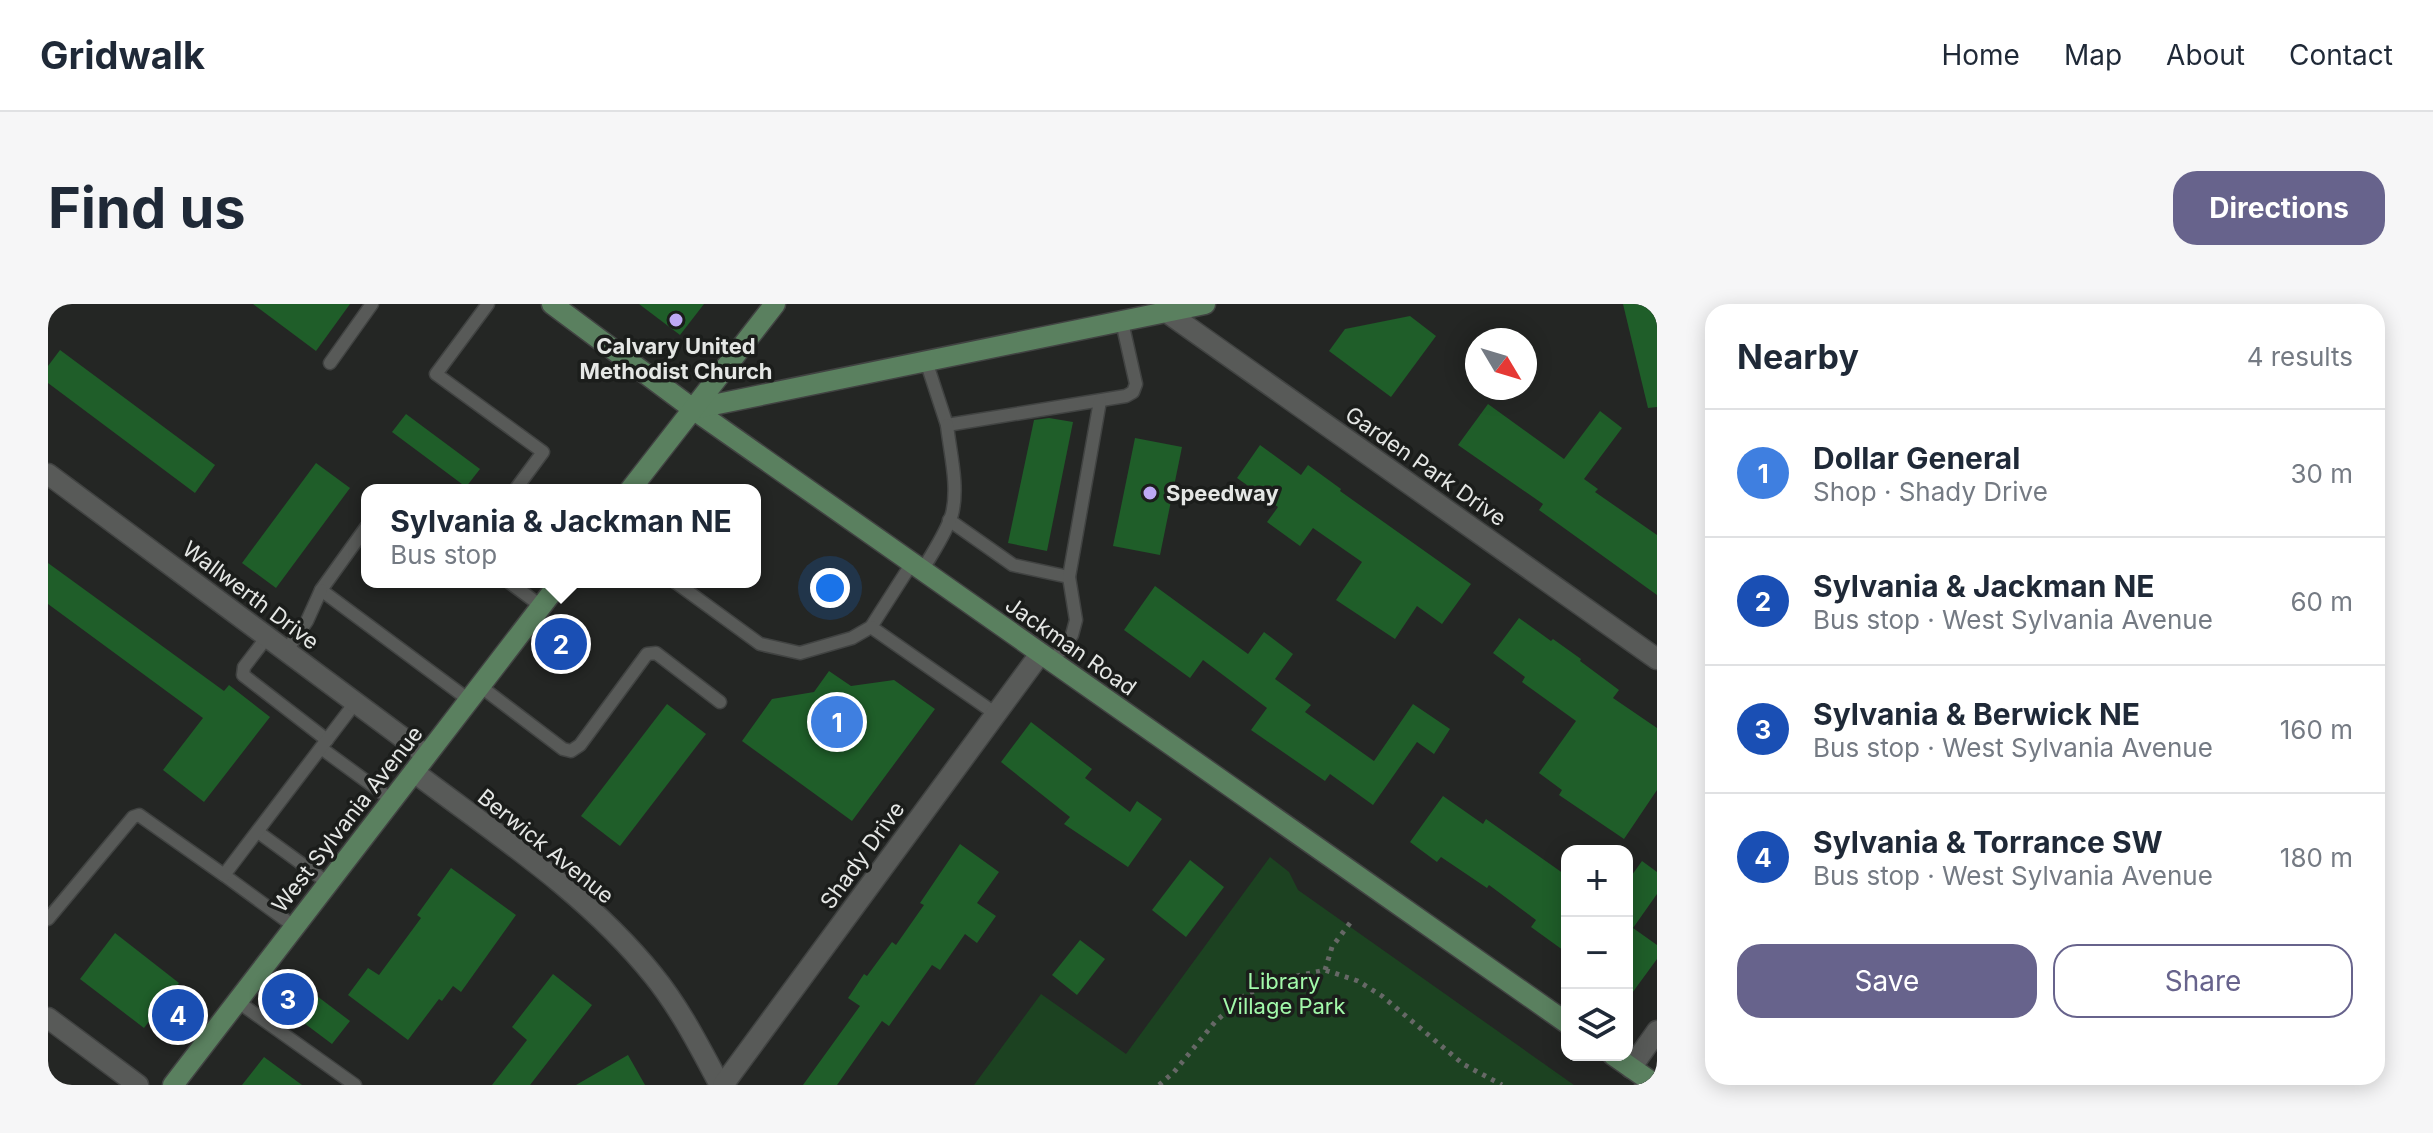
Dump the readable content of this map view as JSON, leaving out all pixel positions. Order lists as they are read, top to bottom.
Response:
{
  "streets": {
    "street": [
      "Garden Park Drive",
      "Wallwerth Drive",
      "Jackman Road",
      "West Sylvania Avenue",
      "Berwick Avenue",
      "Shady Drive"
    ]
  },
  "crossings": [
    ["Wallwerth Drive", "West Sylvania Avenue"],
    ["Jackman Road", "Shady Drive"],
    ["West Sylvania Avenue", "Berwick Avenue"],
    ["Berwick Avenue", "Shady Drive"]
  ],
  "parks": ["Library Village Park"],
  "places": ["Calvary United Methodist Church", "Speedway"],
  "north": "bottom right",
  "page": {
    "header": "Gridwalk",
    "nav": [
      "Home",
      "Map",
      "About",
      "Contact"
    ],
    "buttons": [
      "Directions",
      ["Save", "Share"]
    ],
    "title": "Find us",
    "heading": ["Nearby", "4 results"],
    "list": [
      {
        "mark": "1",
        "name": "Dollar General",
        "note": "Shop · Shady Drive",
        "value": "30 m"
      },
      {
        "mark": "2",
        "name": "Sylvania & Jackman NE",
        "note": "Bus stop · West Sylvania Avenue",
        "value": "60 m"
      },
      {
        "mark": "3",
        "name": "Sylvania & Berwick NE",
        "note": "Bus stop · West Sylvania Avenue",
        "value": "160 m"
      },
      {
        "mark": "4",
        "name": "Sylvania & Torrance SW",
        "note": "Bus stop · West Sylvania Avenue",
        "value": "180 m"
      }
    ],
    "popup": ["Sylvania & Jackman NE", "Bus stop"],
    "pins": [
      "2",
      "1",
      "3",
      "4"
    ],
    "map_buttons": ["+", "−"]
  }
}
